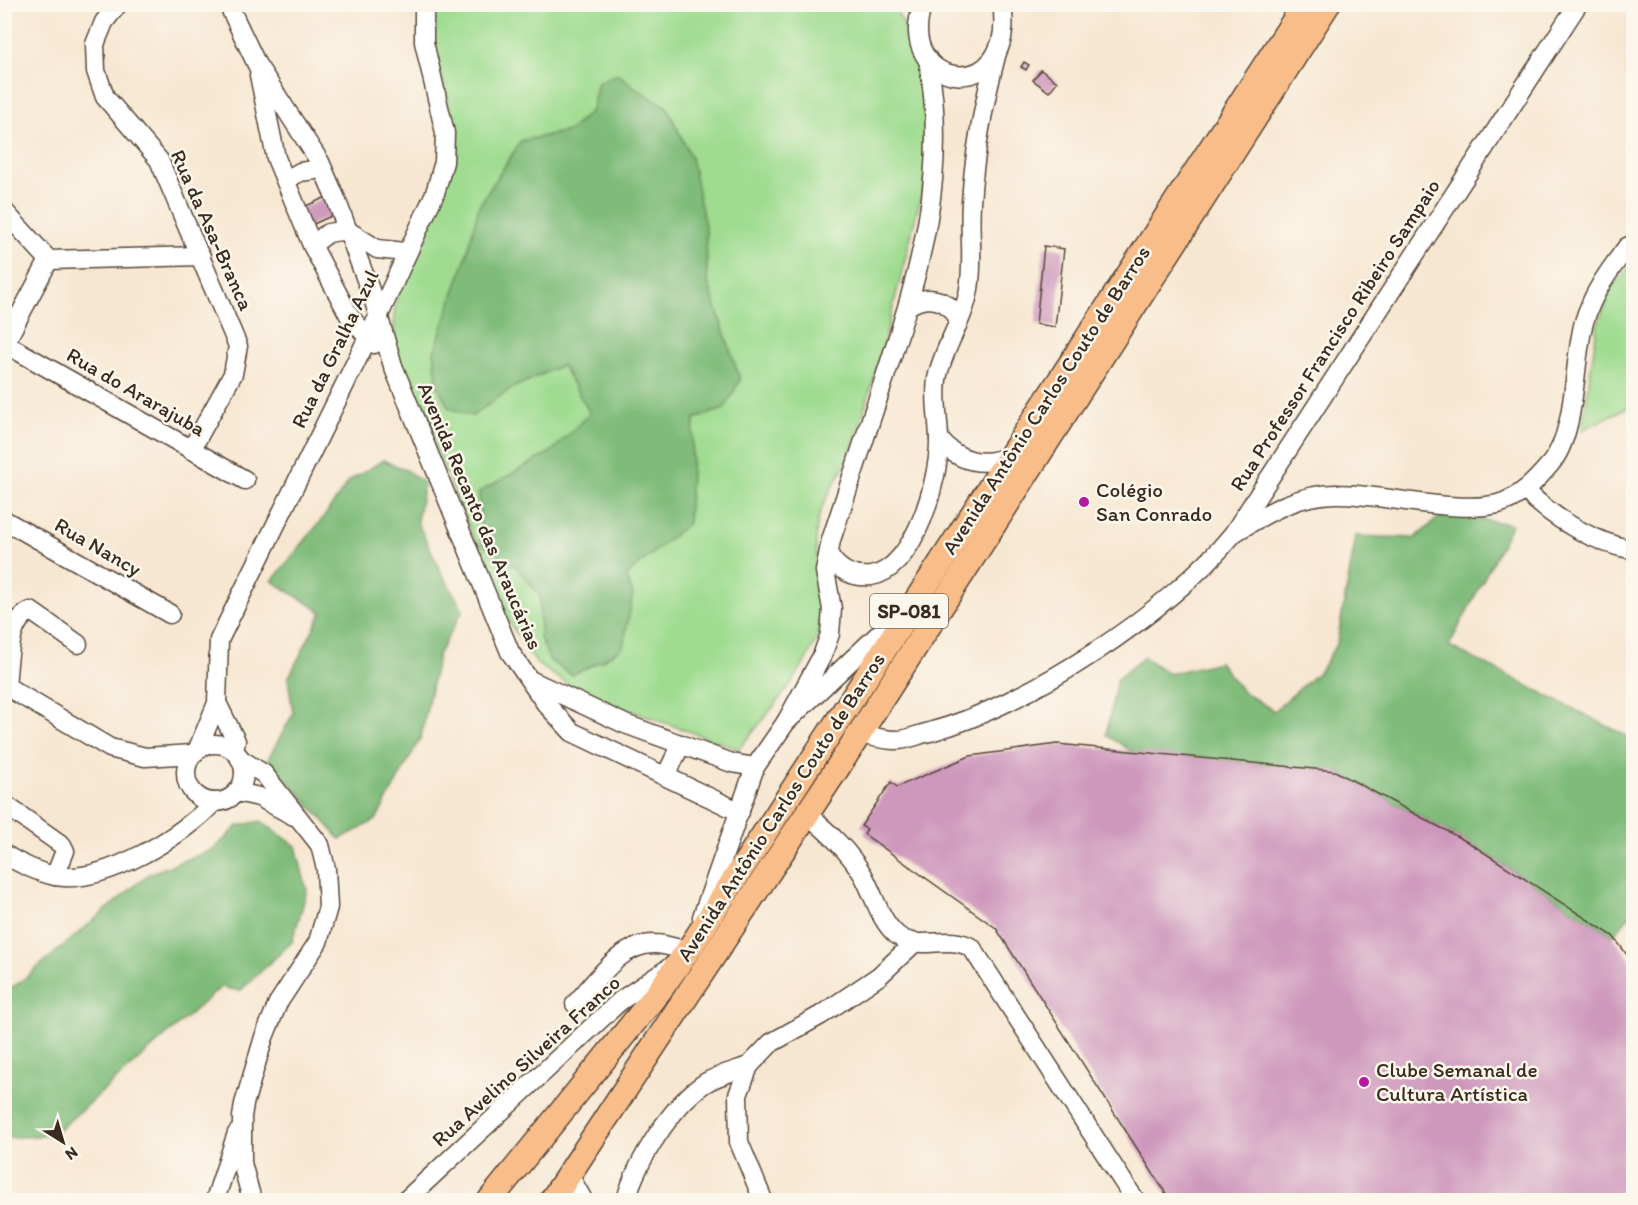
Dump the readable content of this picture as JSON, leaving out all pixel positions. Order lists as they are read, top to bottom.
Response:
{
  "streets": {
    "main road": ["Avenida Antônio Carlos Couto de Barros", "SP-081"],
    "street": [
      "Rua da Asa-Branca",
      "Rua Professor Francisco Ribeiro Sampaio",
      "Rua da Gralha Azul",
      "Rua do Ararajuba",
      "Avenida Recanto das Araucárias",
      "Rua Nancy",
      "Rua Avelino Silveira Franco"
    ]
  },
  "crossings": [
    ["Rua da Asa-Branca", "Rua do Ararajuba"],
    ["Rua Professor Francisco Ribeiro Sampaio", "Avenida Antônio Carlos Couto de Barros"],
    ["Rua da Gralha Azul", "Avenida Recanto das Araucárias"],
    ["Avenida Antônio Carlos Couto de Barros", "Rua Avelino Silveira Franco"]
  ],
  "places": ["Colégio San Conrado", "Clube Semanal de Cultura Artística"],
  "north": "bottom right"
}
